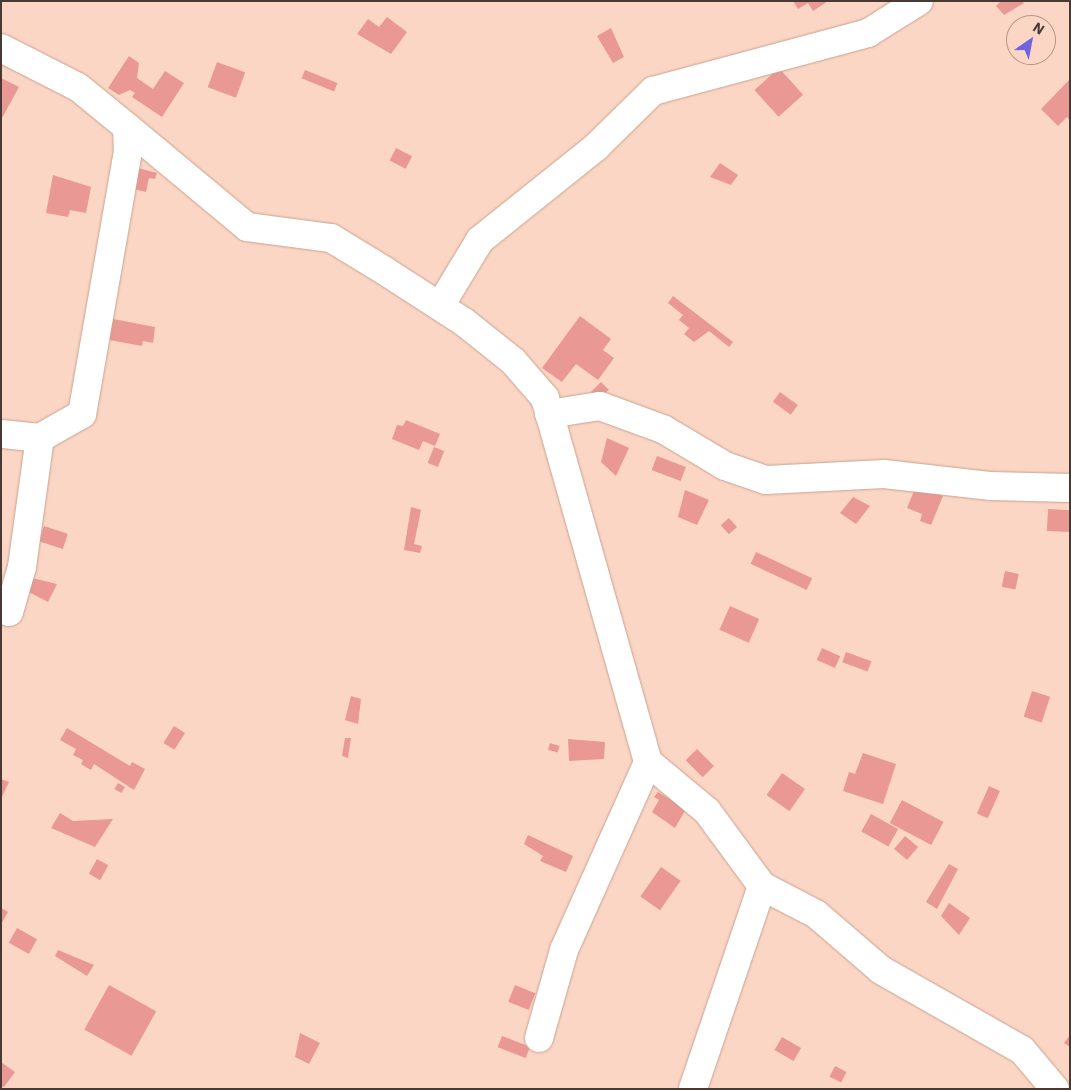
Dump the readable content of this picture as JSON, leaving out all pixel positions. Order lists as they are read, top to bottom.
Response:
{
  "north": "top right"
}
